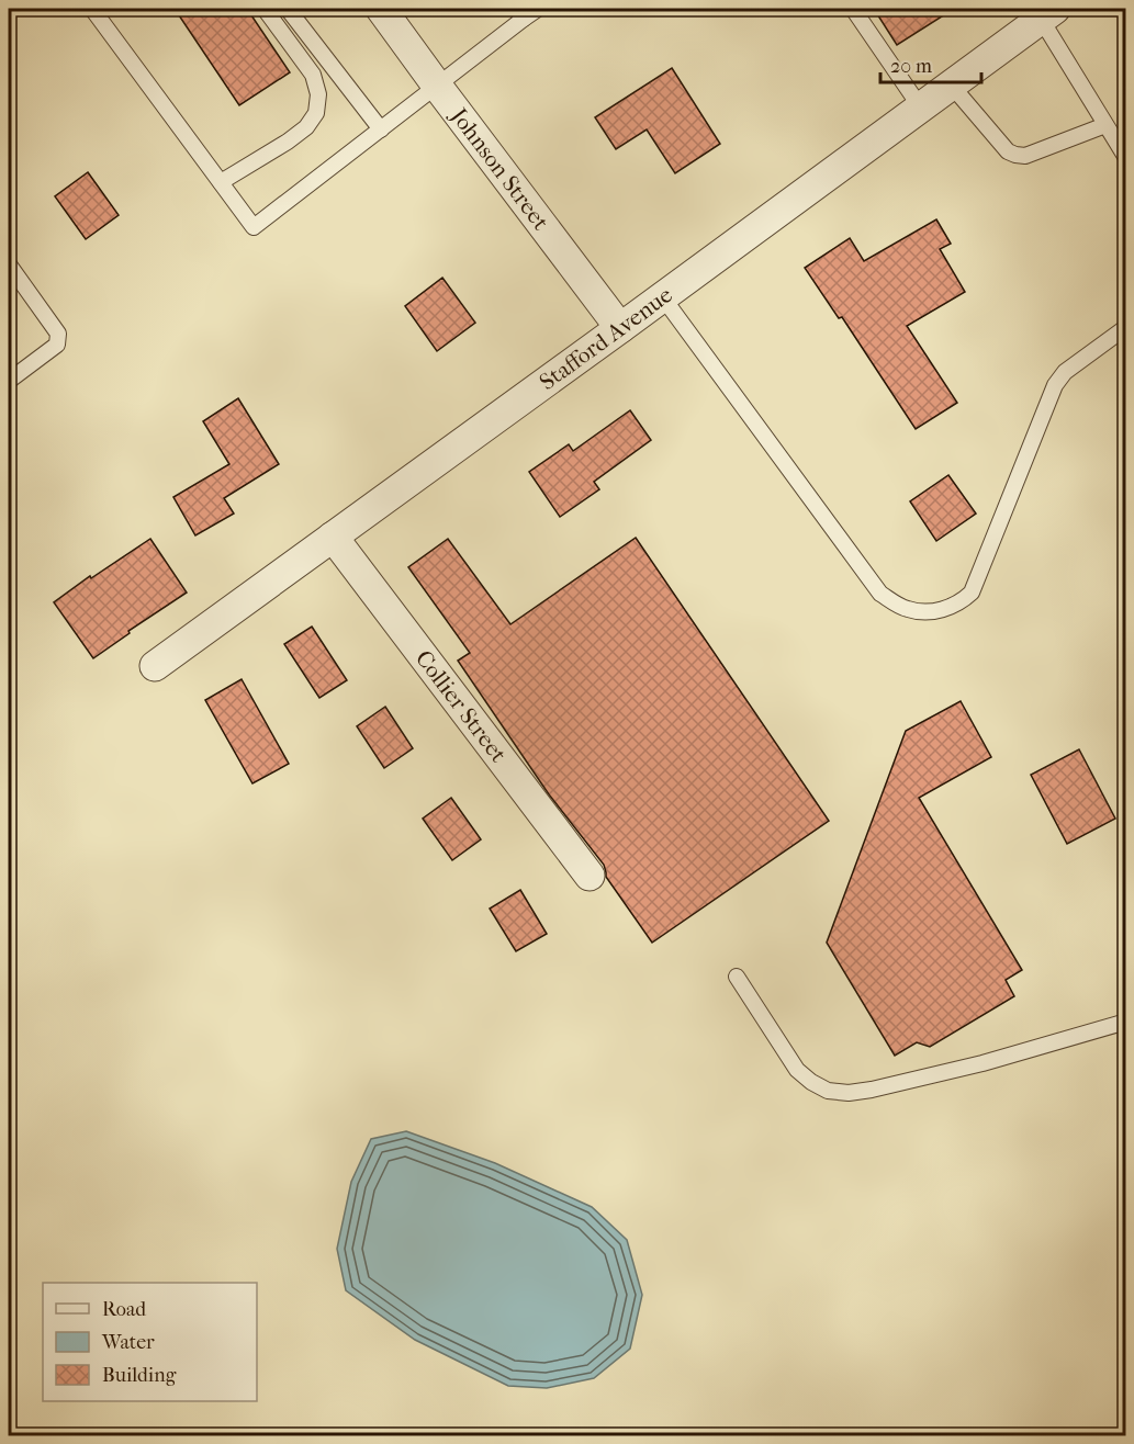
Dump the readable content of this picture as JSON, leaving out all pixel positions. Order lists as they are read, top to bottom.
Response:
{
  "streets": {
    "street": ["Johnson Street", "Stafford Avenue", "Collier Street"]
  },
  "crossings": [
    ["Johnson Street", "Stafford Avenue"],
    ["Stafford Avenue", "Collier Street"]
  ],
  "legend": ["Road", "Water", "Building"],
  "scale_bar": "20 m"
}
